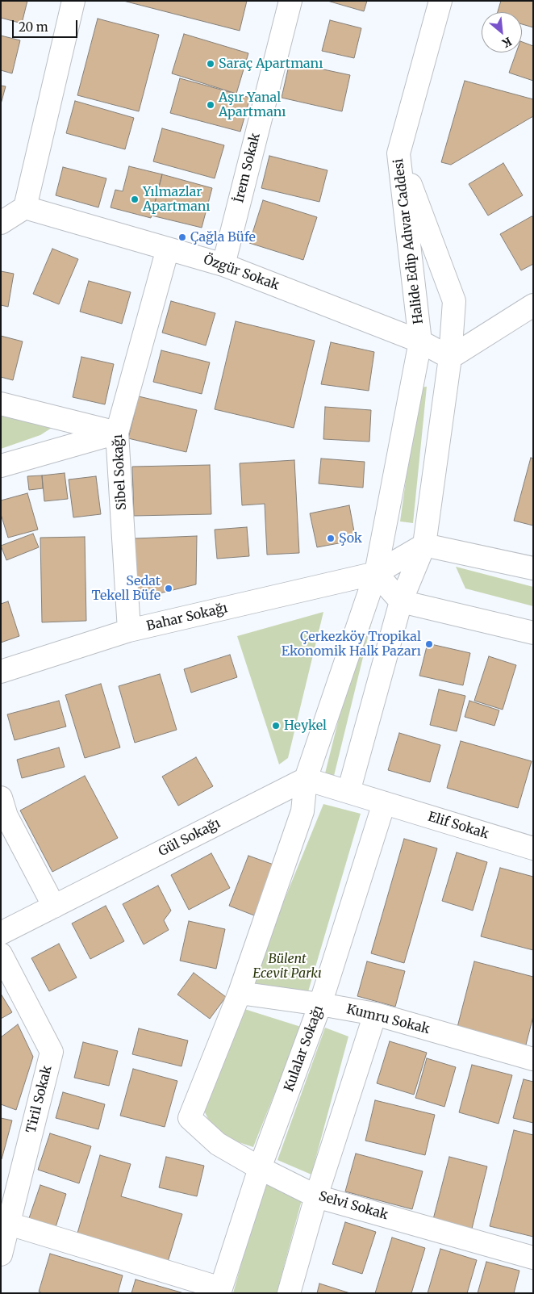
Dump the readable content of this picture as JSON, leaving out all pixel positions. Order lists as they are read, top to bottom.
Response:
{
  "streets": {
    "street": [
      "İrem Sokak",
      "Halide Edip Adıvar Caddesi",
      "Özgür Sokak",
      "Sibel Sokağı",
      "Bahar Sokağı",
      "Elif Sokak",
      "Gül Sokağı",
      "Kumru Sokak",
      "Kulalar Sokağı",
      "Tiril Sokak",
      "Selvi Sokak"
    ]
  },
  "crossings": [
    ["İrem Sokak", "Özgür Sokak"],
    ["Halide Edip Adıvar Caddesi", "Özgür Sokak"],
    ["Halide Edip Adıvar Caddesi", "Bahar Sokağı"],
    ["Halide Edip Adıvar Caddesi", "Gül Sokağı"],
    ["Halide Edip Adıvar Caddesi", "Kumru Sokak"],
    ["Halide Edip Adıvar Caddesi", "Selvi Sokak"],
    ["Özgür Sokak", "Sibel Sokağı"],
    ["Sibel Sokağı", "Bahar Sokağı"],
    ["Elif Sokak", "Kulalar Sokağı"],
    ["Kumru Sokak", "Kulalar Sokağı"],
    ["Kulalar Sokağı", "Selvi Sokak"]
  ],
  "parks": ["Bülent Ecevit Parkı"],
  "places": [
    "Saraç Apartmanı",
    "Aşır Yanal Apartmanı",
    "Yılmazlar Apartmanı",
    "Çağla Büfe",
    "Şok",
    "Sedat Tekell Büfe",
    "Çerkezköy Tropikal Ekonomik Halk Pazarı",
    "Heykel"
  ],
  "scale_bar": "20 m",
  "north": "bottom right"
}
